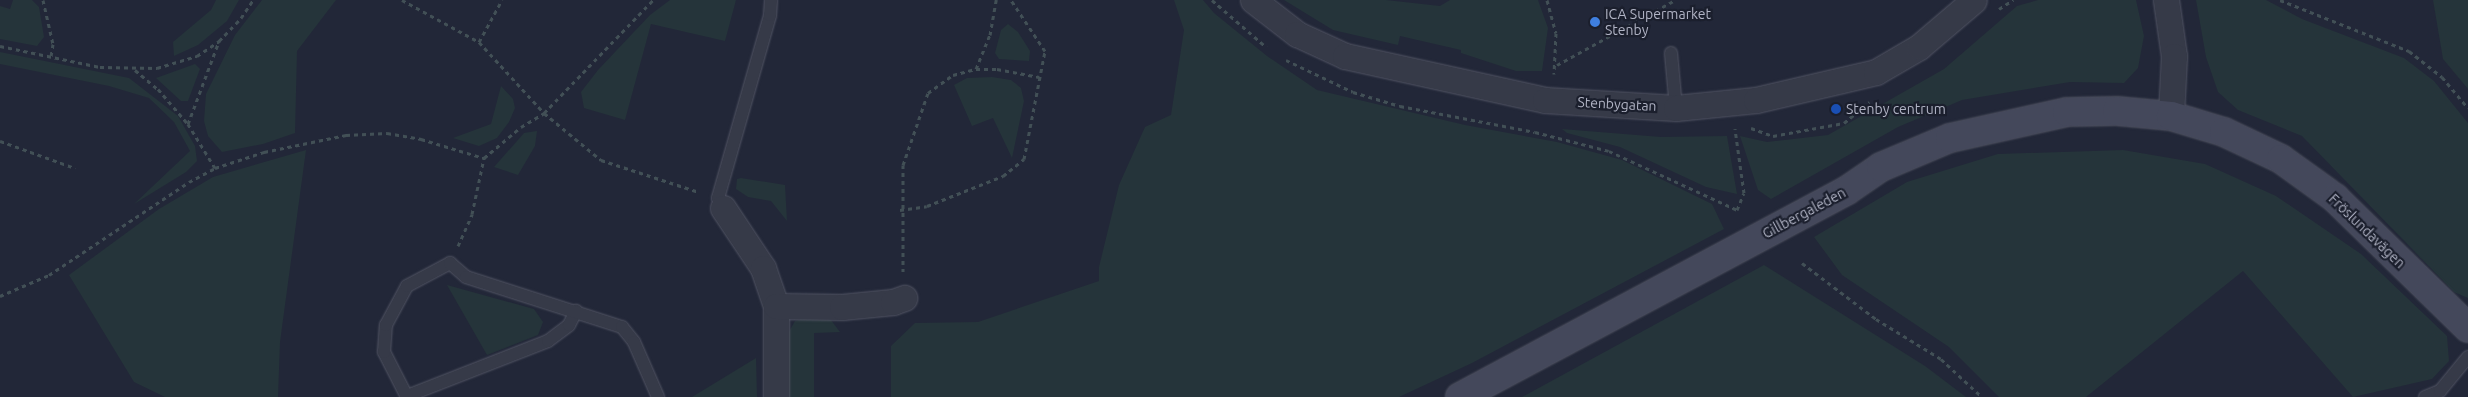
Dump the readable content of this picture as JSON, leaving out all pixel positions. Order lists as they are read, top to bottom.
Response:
{
  "streets": {
    "main road": ["Gillbergaleden", "Fröslundavägen"],
    "street": ["Stenbygatan"]
  },
  "crossings": [
    ["Gillbergaleden", "Fröslundavägen"]
  ],
  "places": ["ICA Supermarket Stenby", "Stenby centrum"]
}
